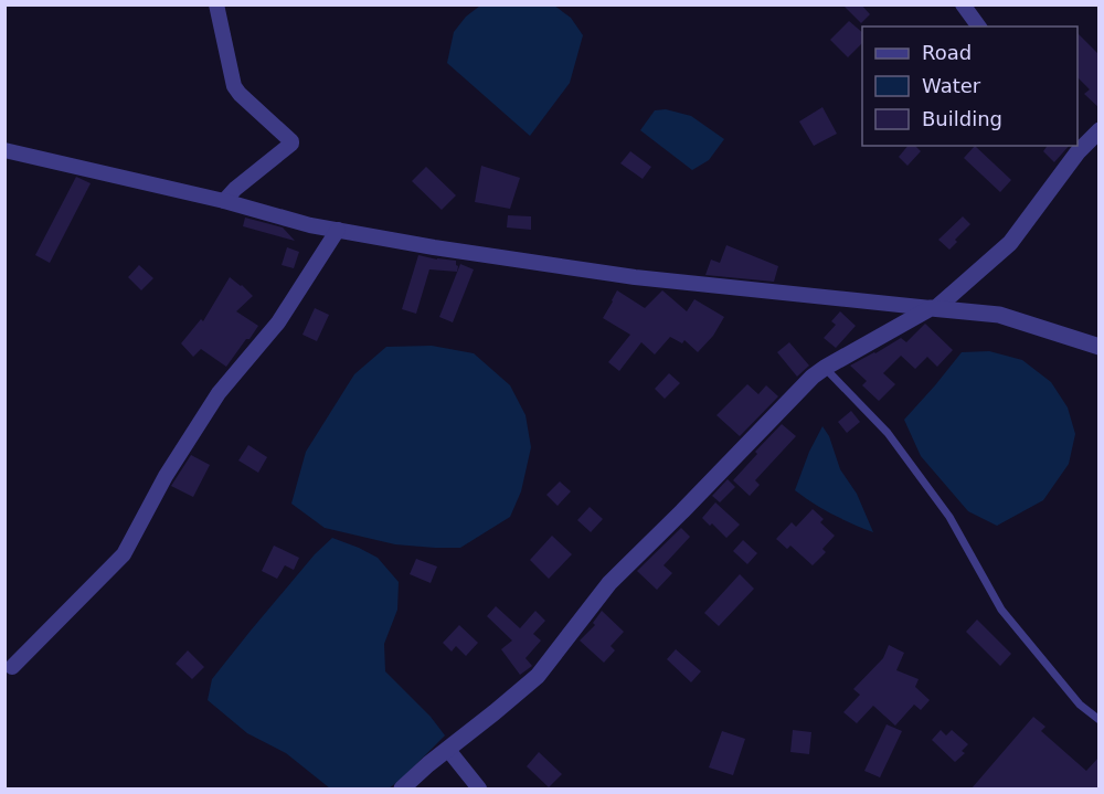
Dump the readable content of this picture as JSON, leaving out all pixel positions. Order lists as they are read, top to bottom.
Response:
{
  "legend": ["Road", "Water", "Building"]
}
